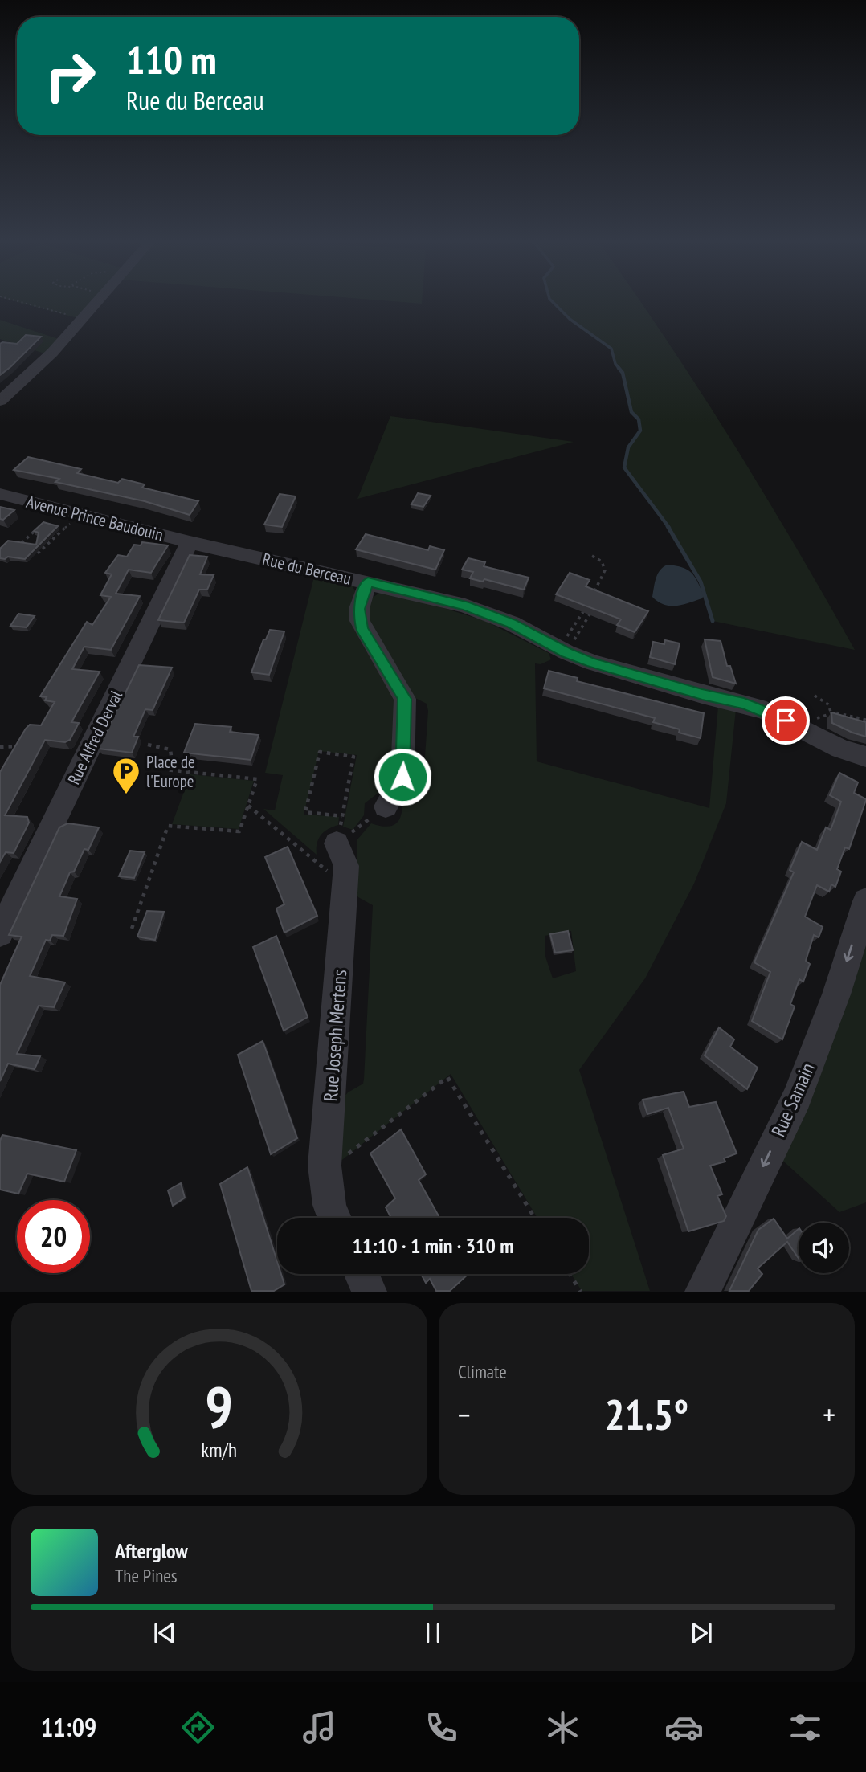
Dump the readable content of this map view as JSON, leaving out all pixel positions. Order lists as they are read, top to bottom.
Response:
{
  "streets": {
    "street": [
      "Avenue Prince Baudouin",
      "Rue du Berceau",
      "Rue Alfred Derval",
      "Rue Joseph Mertens",
      "Rue Samain"
    ]
  },
  "crossings": [
    ["Avenue Prince Baudouin", "Rue du Berceau"],
    ["Avenue Prince Baudouin", "Rue Alfred Derval"],
    ["Rue du Berceau", "Rue Alfred Derval"]
  ],
  "one_way": ["Rue Samain"],
  "places": {
    "parking": ["Place de l'Europe"]
  },
  "page": {
    "turn": ["110 m", "Rue du Berceau"],
    "limit": "20",
    "trip": "11:10 · 1 min · 310 m",
    "tile": "Climate",
    "heat": ["−", "21.5°", "+"],
    "song": ["Afterglow", "The Pines"],
    "tabs": "11:09",
    "gauge": ["9", "km/h"]
  }
}
